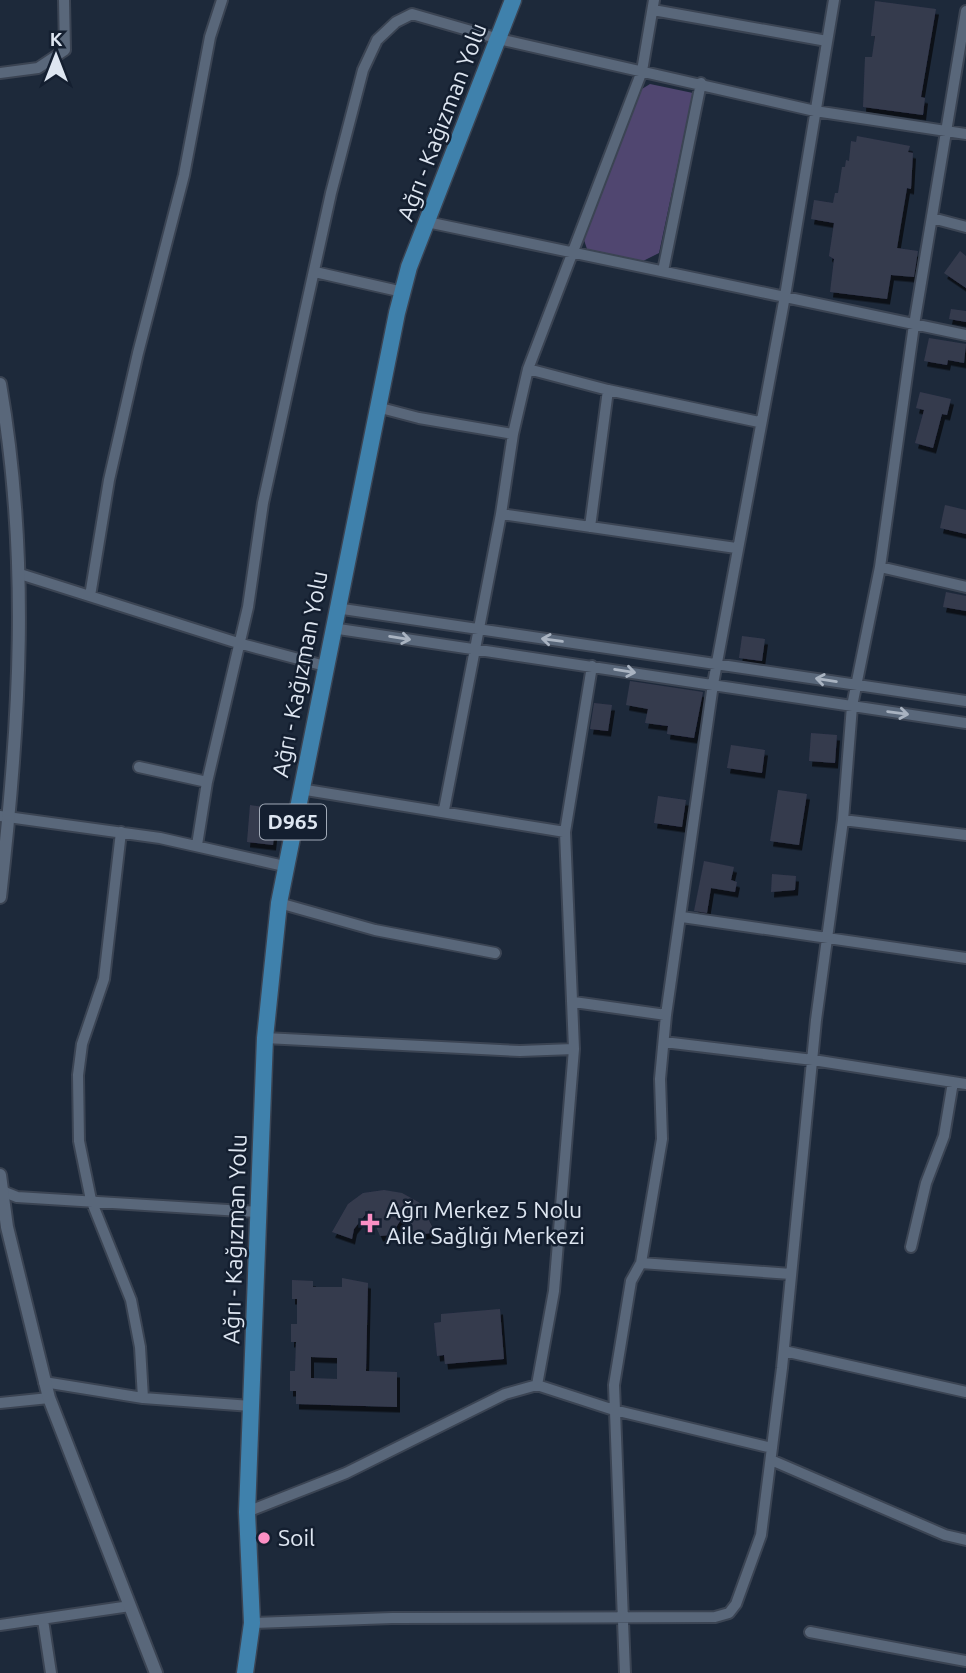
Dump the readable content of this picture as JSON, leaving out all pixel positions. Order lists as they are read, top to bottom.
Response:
{
  "streets": {
    "main road": ["Ağrı - Kağızman Yolu", "D965"]
  },
  "places": {
    "health": ["Ağrı Merkez 5 Nolu Aile Sağlığı Merkezi"],
    "other": ["Soil"]
  },
  "north": "top"
}
